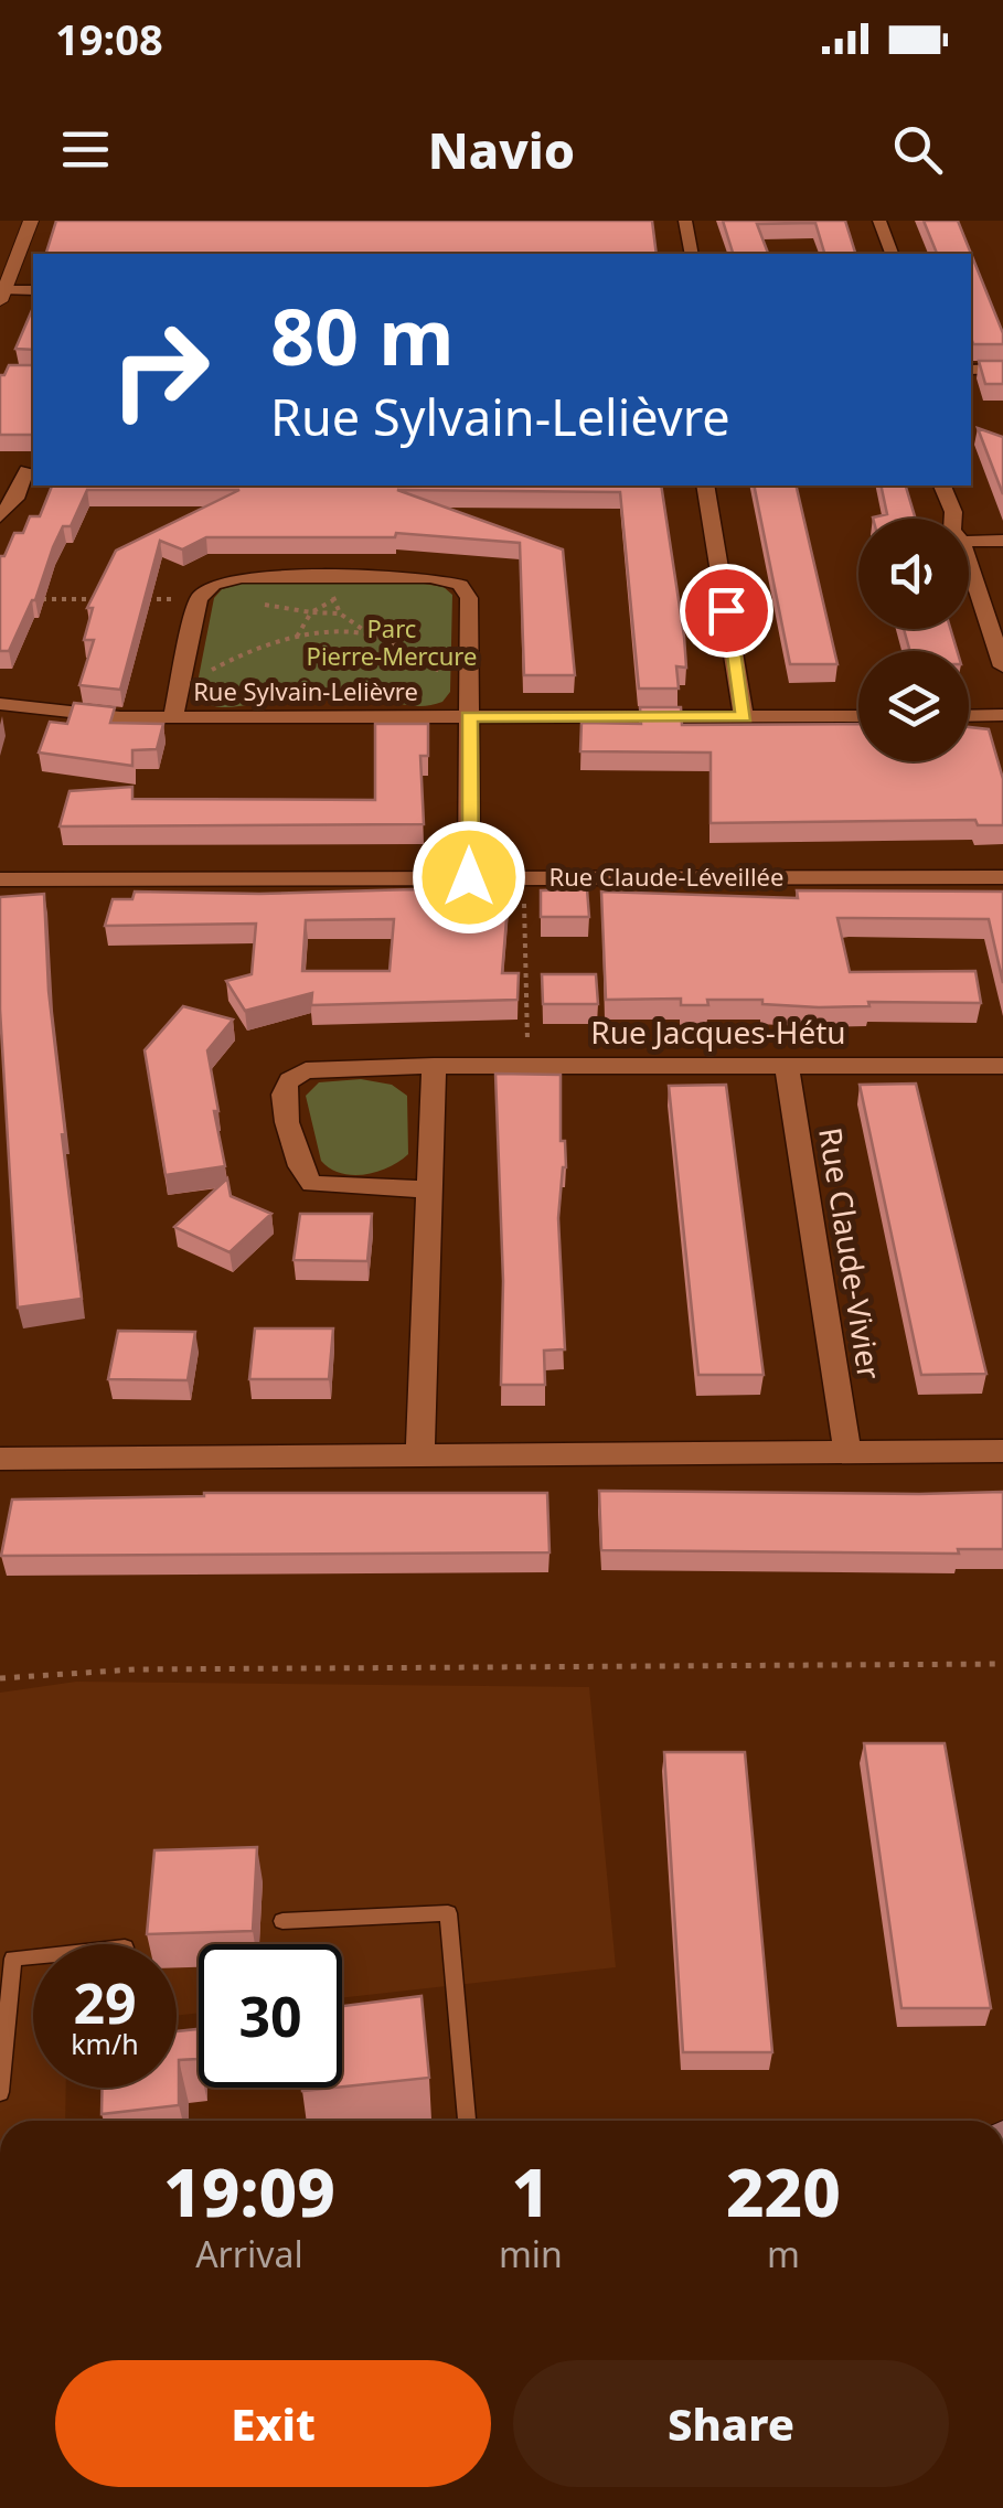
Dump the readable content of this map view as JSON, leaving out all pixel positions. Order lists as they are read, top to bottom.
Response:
{
  "streets": {
    "street": [
      "Rue Sylvain-Lelièvre",
      "Rue Claude-Léveillée",
      "Rue Jacques-Hétu",
      "Rue Claude-Vivier"
    ]
  },
  "crossings": [
    ["Rue Jacques-Hétu", "Rue Claude-Vivier"]
  ],
  "parks": ["Parc Pierre-Mercure"],
  "page": {
    "status": "19:08",
    "header": "Navio",
    "turn": ["80 m", "Rue Sylvain-Lelièvre"],
    "speed": "29 km/h",
    "limit": "30",
    "eta": [
      "19:09",
      "Arrival",
      "1",
      "min",
      "220",
      "m"
    ],
    "buttons": ["Exit", "Share"]
  }
}
